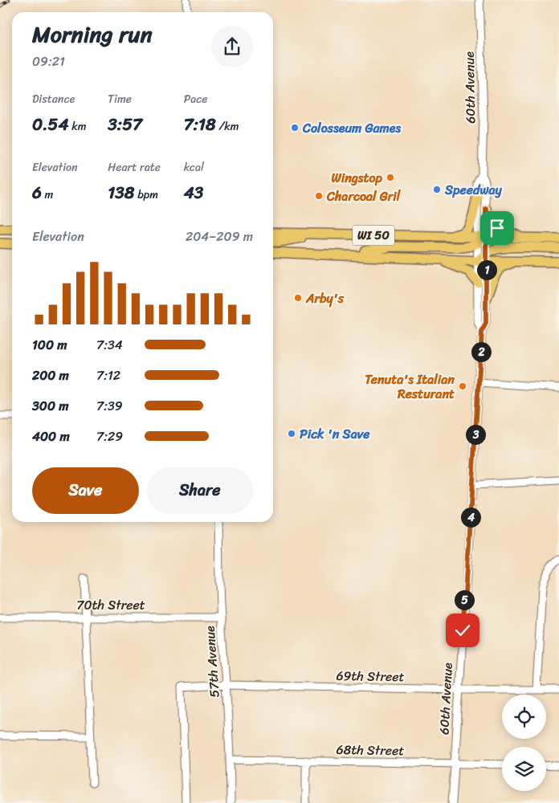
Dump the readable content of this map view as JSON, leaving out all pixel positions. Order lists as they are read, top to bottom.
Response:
{
  "streets": {
    "main road": ["WI 50"],
    "street": [
      "60th Avenue",
      "70th Street",
      "57th Avenue",
      "69th Street",
      "68th Street"
    ]
  },
  "crossings": [
    ["60th Avenue", "WI 50"],
    ["60th Avenue", "69th Street"],
    ["60th Avenue", "68th Street"],
    ["70th Street", "57th Avenue"],
    ["57th Avenue", "69th Street"],
    ["57th Avenue", "68th Street"]
  ],
  "places": [
    "Colosseum Games",
    "Wingstop",
    "Speedway",
    "Charcoal Gril",
    "Arby's",
    "Tenuta's Italian Resturant",
    "Pick 'n Save"
  ],
  "page": {
    "heading": ["Morning run", "09:21"],
    "stats": [
      ["Distance", "0.54 km"],
      ["Time", "3:57"],
      ["Pace", "7:18 /km"],
      ["Elevation", "6 m"],
      ["Heart rate", "138 bpm"],
      ["kcal", "43"]
    ],
    "chart": ["Elevation", "204–209 m"],
    "pins": [
      "1",
      "2",
      "3",
      "4",
      "5"
    ],
    "list": [
      {
        "name": "100 m",
        "note": "7:34"
      },
      {
        "name": "200 m",
        "note": "7:12"
      },
      {
        "name": "300 m",
        "note": "7:39"
      },
      {
        "name": "400 m",
        "note": "7:29"
      }
    ],
    "buttons": ["Save", "Share"]
  }
}
